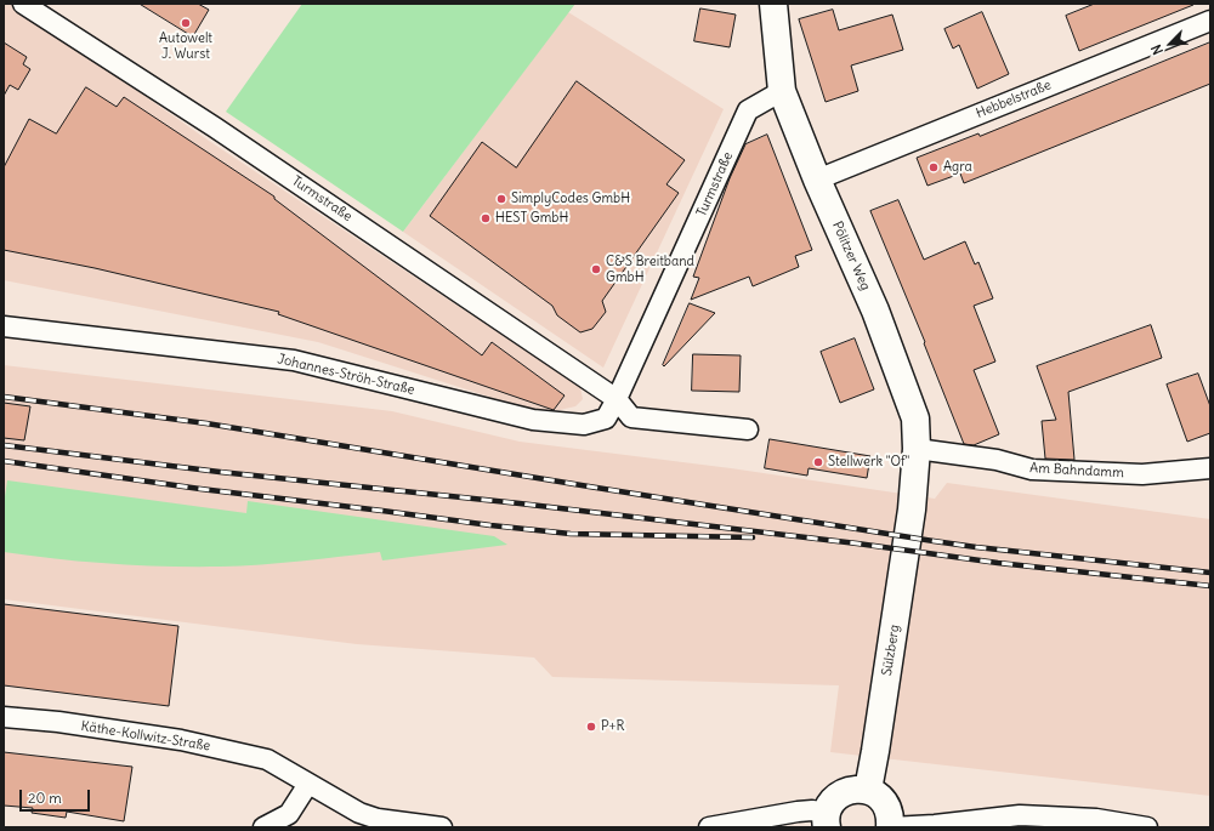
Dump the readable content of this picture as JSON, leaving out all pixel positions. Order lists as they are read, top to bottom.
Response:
{
  "streets": {
    "street": [
      "Hebbelstraße",
      "Turmstraße",
      "Pölitzer Weg",
      "Johannes-Ströh-Straße",
      "Am Bahndamm",
      "Sülzberg",
      "Käthe-Kollwitz-Straße"
    ]
  },
  "crossings": [
    ["Hebbelstraße", "Pölitzer Weg"],
    ["Turmstraße", "Pölitzer Weg"],
    ["Turmstraße", "Johannes-Ströh-Straße"],
    ["Pölitzer Weg", "Am Bahndamm"],
    ["Pölitzer Weg", "Sülzberg"]
  ],
  "places": [
    "Autowelt J. Wurst",
    "Agra",
    "SimplyCodes GmbH",
    "HEST GmbH",
    "C&S Breitband GmbH",
    "Stellwerk \"Of\"",
    "P+R"
  ],
  "scale_bar": "20 m",
  "north": "bottom left"
}
